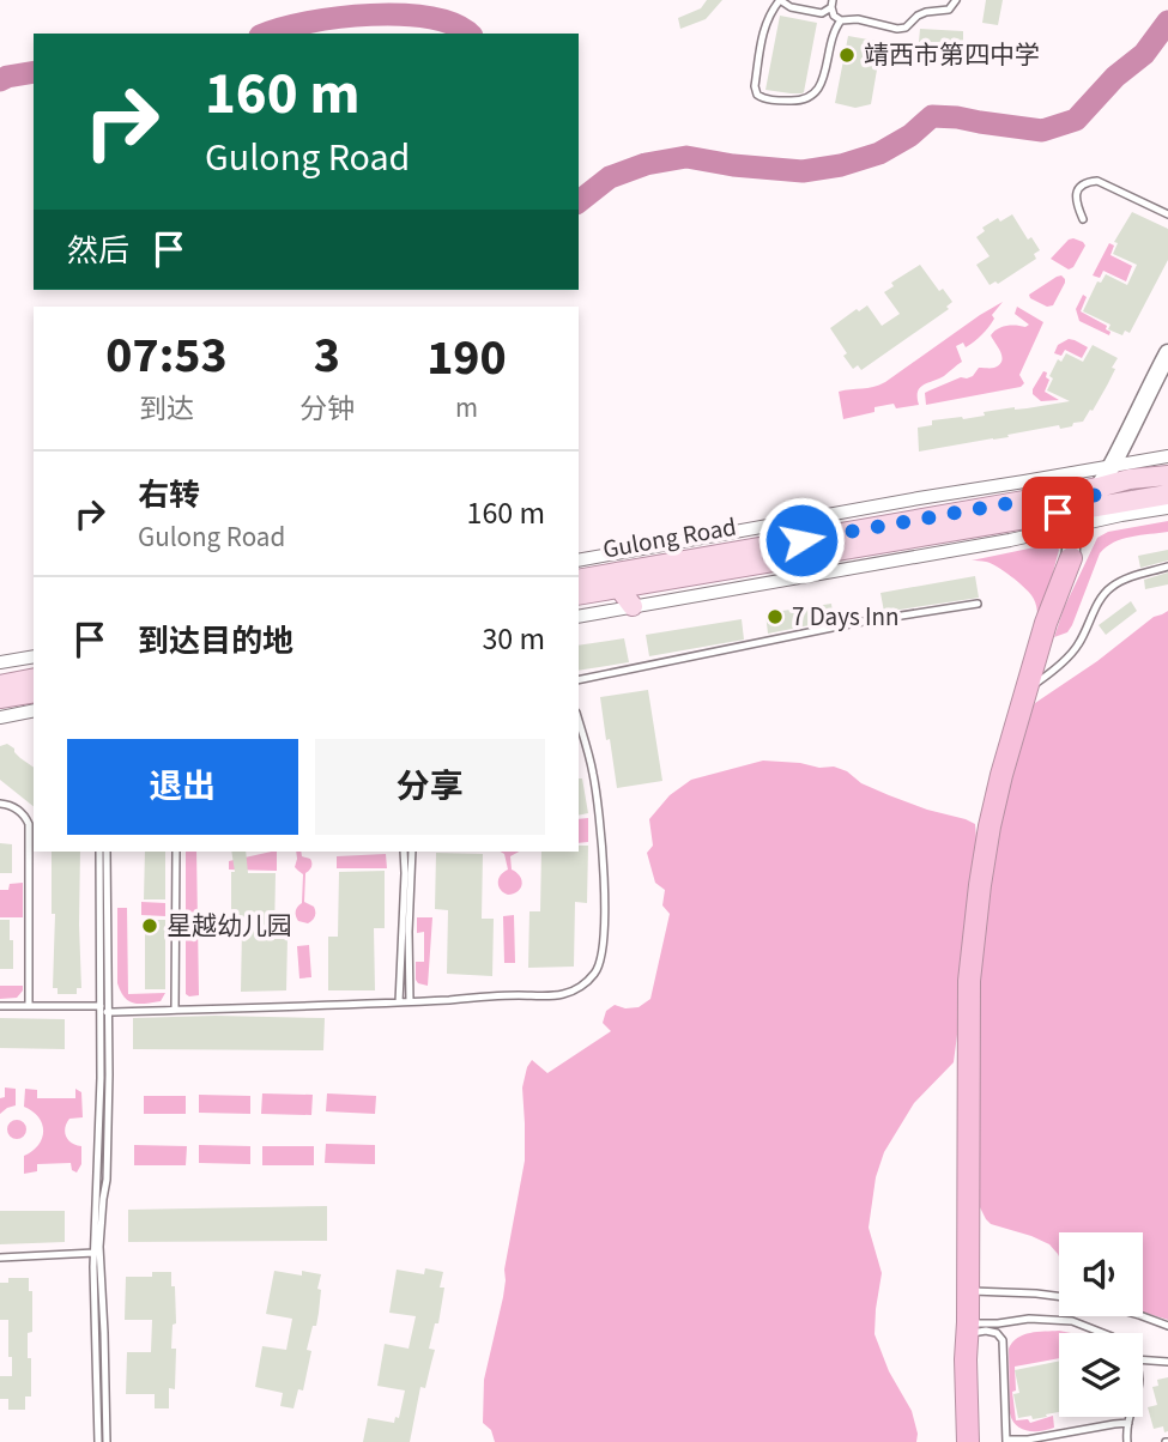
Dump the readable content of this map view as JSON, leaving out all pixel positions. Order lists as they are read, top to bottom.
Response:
{
  "streets": {
    "main road": ["Gulong Road"]
  },
  "places": ["靖西市第四中学", "7 Days Inn", "星越幼儿园"],
  "page": {
    "turn": ["160 m", "Gulong Road"],
    "then": "然后",
    "eta": [
      "07:53",
      "到达",
      "3",
      "分钟",
      "190",
      "m"
    ],
    "list": [
      {
        "name": "右转",
        "note": "Gulong Road",
        "value": "160 m"
      },
      {
        "name": "到达目的地",
        "value": "30 m"
      }
    ],
    "buttons": ["退出", "分享"]
  }
}
